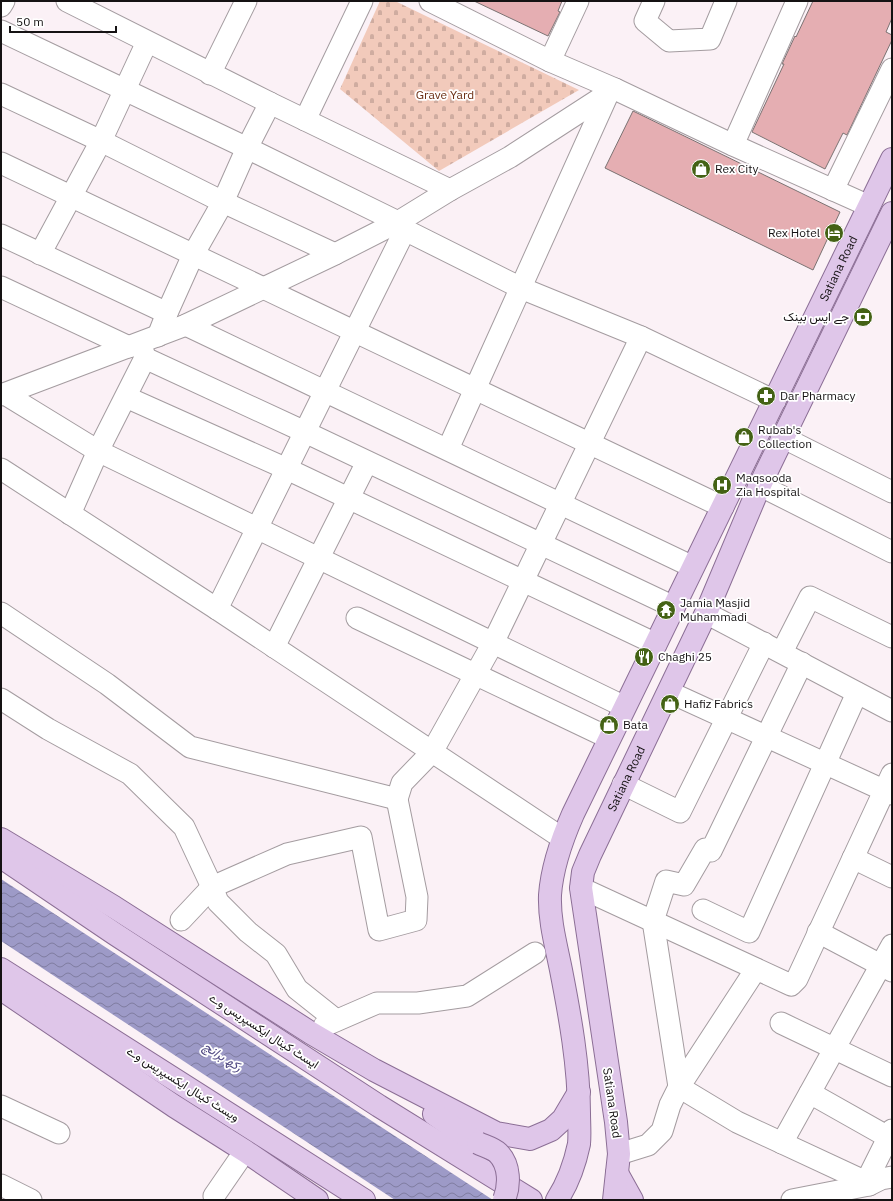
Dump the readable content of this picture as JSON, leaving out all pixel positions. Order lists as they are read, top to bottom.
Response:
{
  "streets": {
    "main road": ["Satiana Road", "ایسٹ کینال ایکسپریس وے", "ویسٹ کینال ایکسپریس وے"]
  },
  "water": ["رکھ برانچ"],
  "parks": ["Grave Yard"],
  "places": {
    "shop": [
      "Rex City",
      "Rubab's Collection",
      "Hafiz Fabrics",
      "Bata"
    ],
    "hotel": ["Rex Hotel"],
    "bank": ["جے ایس بینک"],
    "pharmacy": ["Dar Pharmacy"],
    "hospital": ["Maqsooda Zia Hospital"],
    "temple": ["Jamia Masjid Muhammadi"],
    "restaurant": ["Chaghi 25"]
  },
  "scale_bar": "50 m"
}
